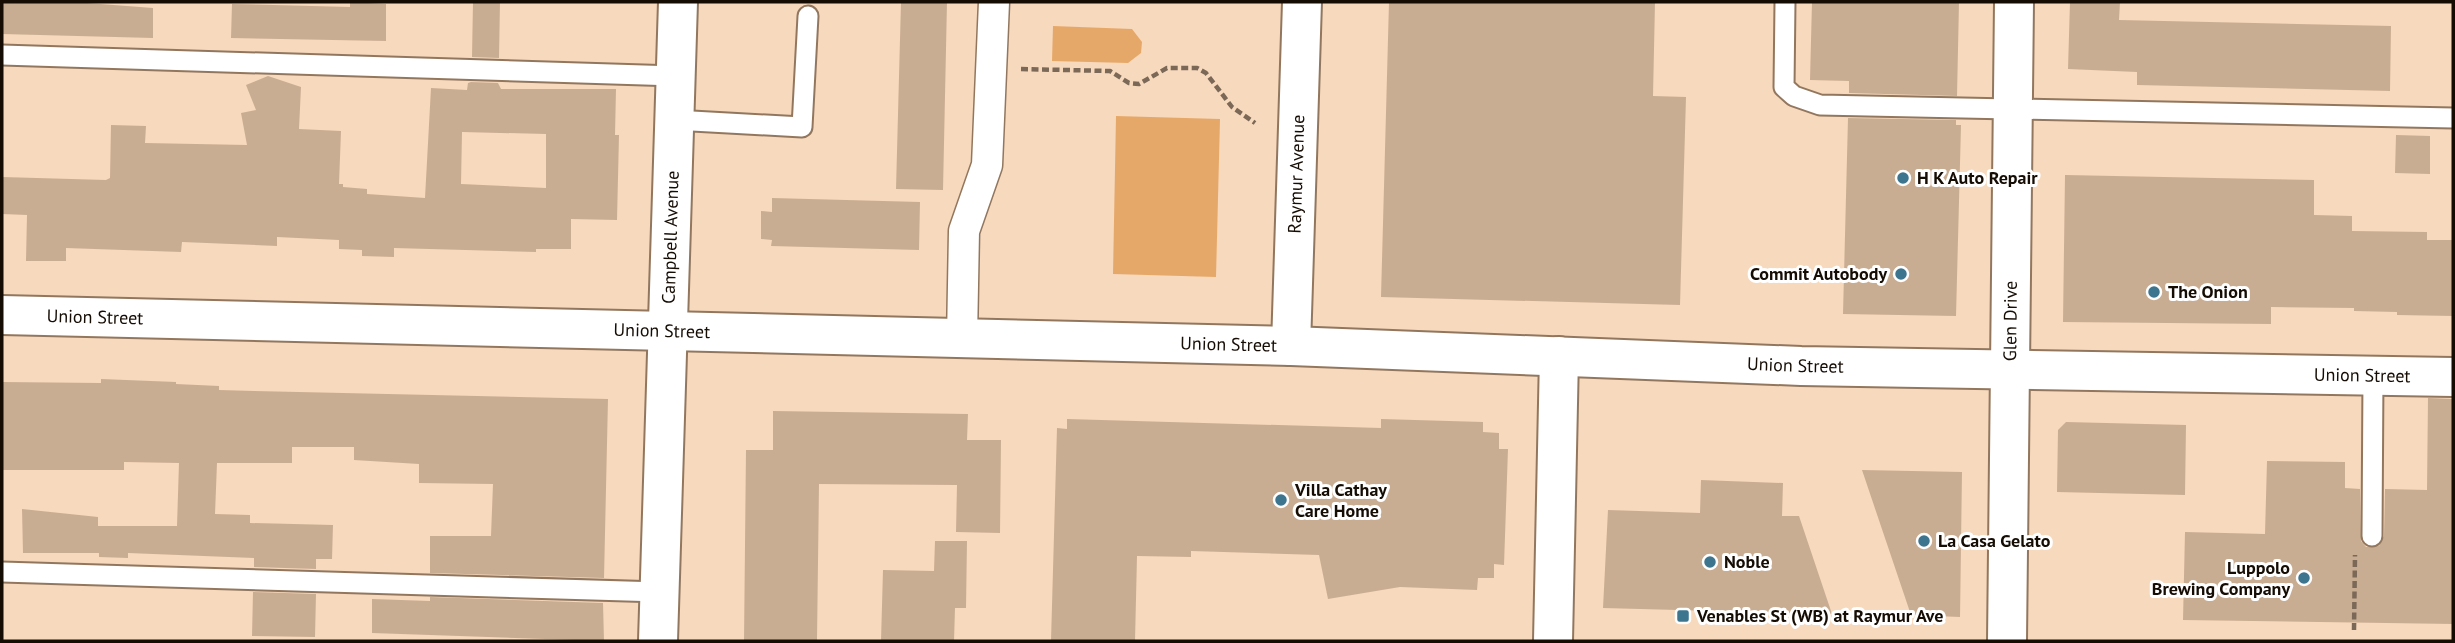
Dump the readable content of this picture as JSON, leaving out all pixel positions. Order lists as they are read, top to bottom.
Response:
{
  "streets": {
    "street": [
      "Raymur Avenue",
      "Campbell Avenue",
      "Union Street",
      "Glen Drive"
    ]
  },
  "crossings": [
    ["Raymur Avenue", "Union Street"],
    ["Campbell Avenue", "Union Street"],
    ["Union Street", "Glen Drive"]
  ],
  "places": {
    "other": [
      "H K Auto Repair",
      "Commit Autobody",
      "The Onion",
      "Villa Cathay Care Home",
      "La Casa Gelato",
      "Noble",
      "Luppolo Brewing Company"
    ],
    "transit": ["Venables St (WB) at Raymur Ave"]
  }
}
